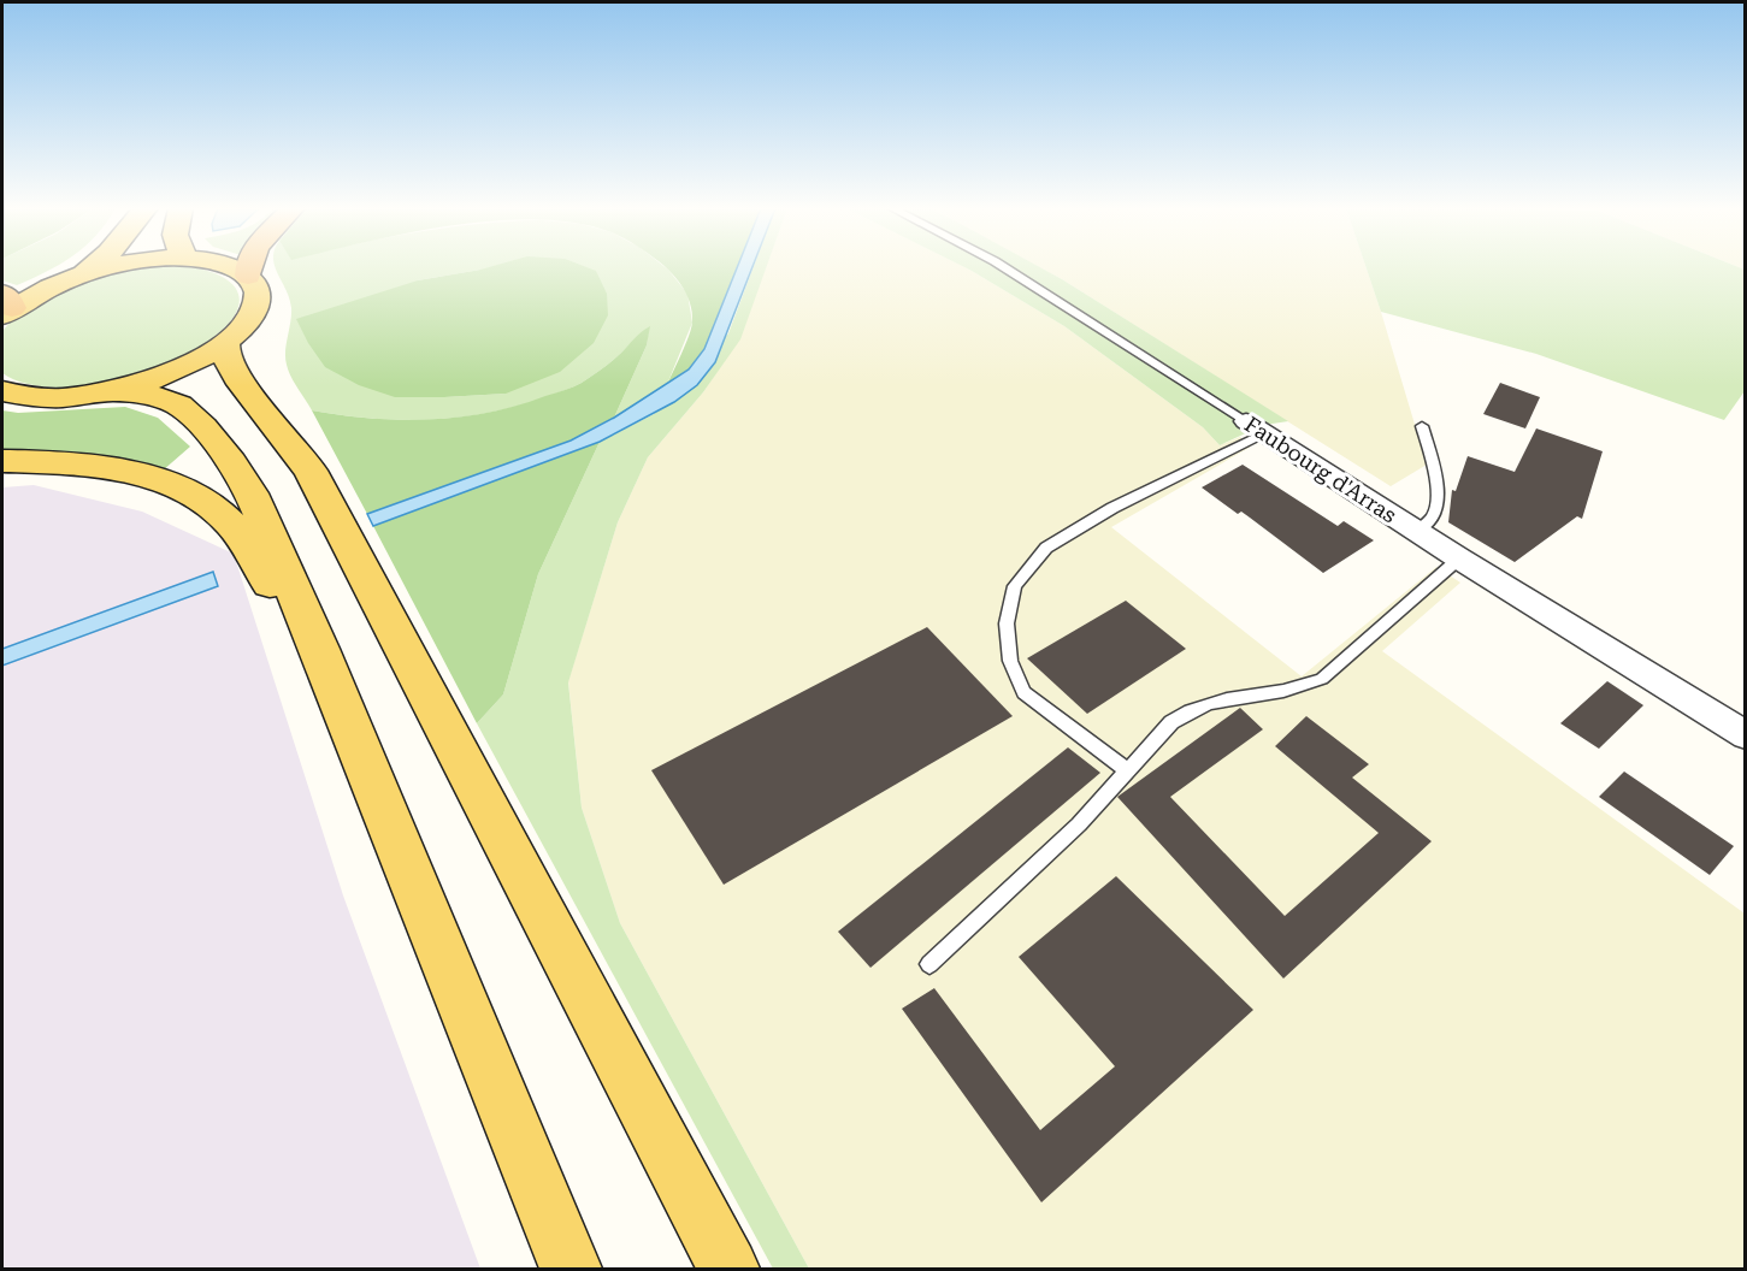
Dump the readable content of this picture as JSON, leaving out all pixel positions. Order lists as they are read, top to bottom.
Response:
{
  "streets": {
    "street": ["Faubourg d'Arras"]
  }
}
